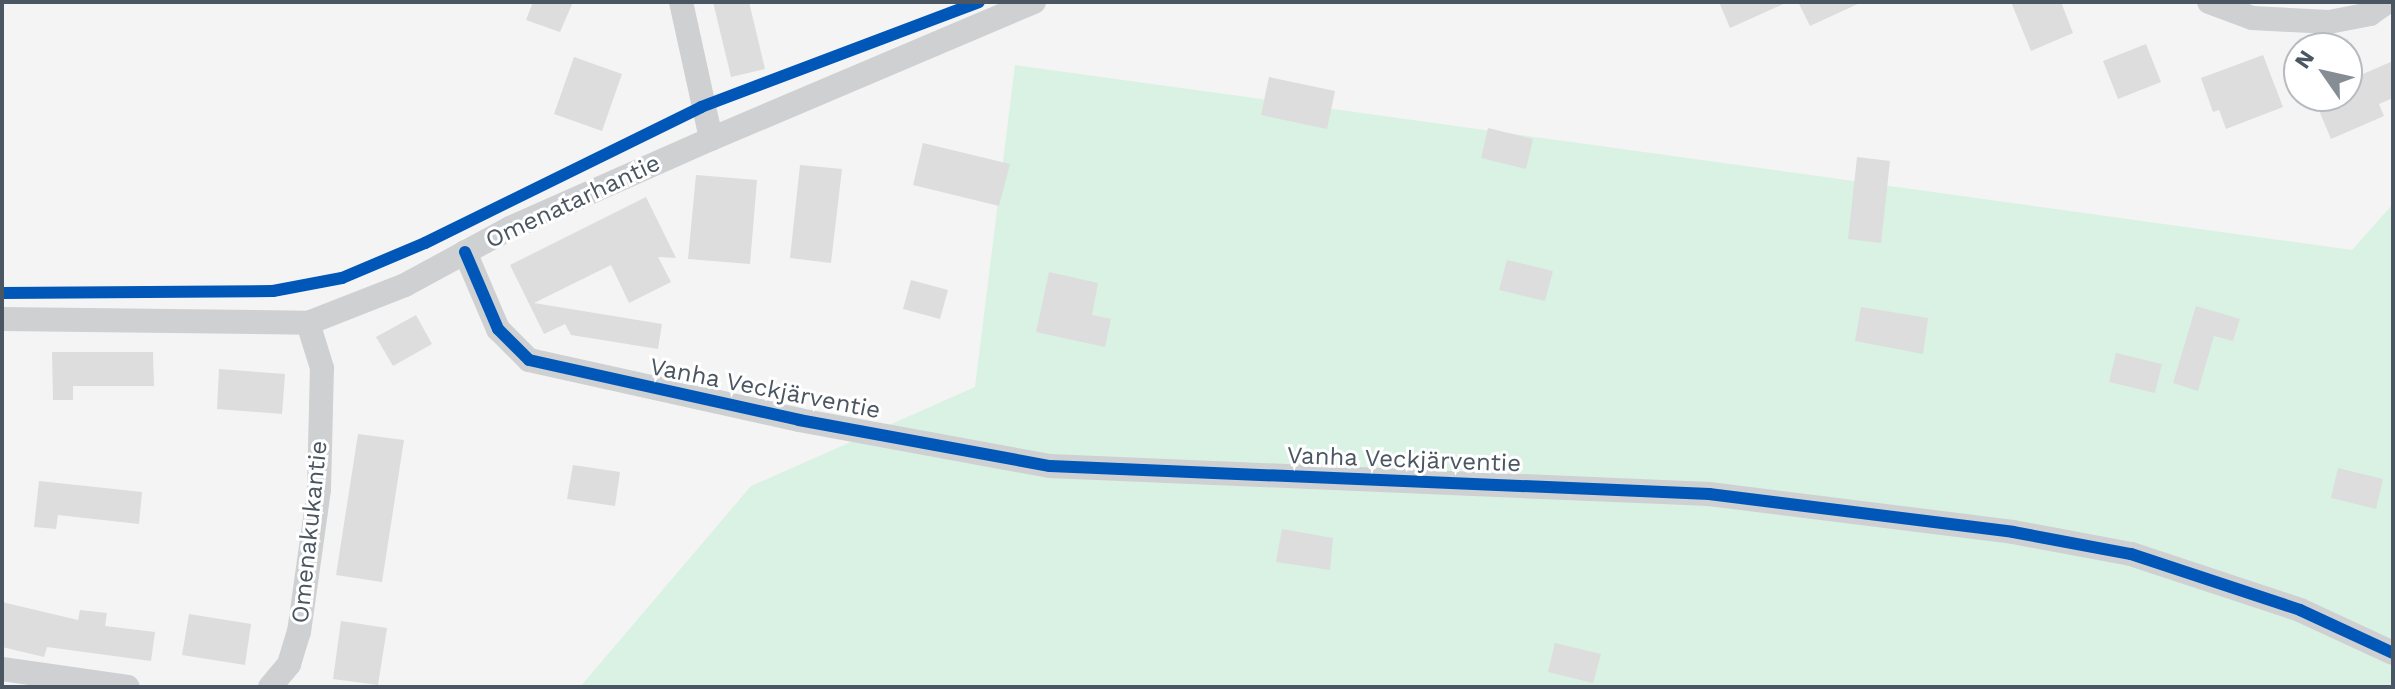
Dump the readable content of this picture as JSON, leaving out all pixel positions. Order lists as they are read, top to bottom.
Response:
{
  "streets": {
    "street": ["Omenatarhantie", "Vanha Veckjärventie", "Omenakukantie"]
  },
  "crossings": [
    ["Omenatarhantie", "Vanha Veckjärventie"],
    ["Omenatarhantie", "Omenakukantie"]
  ],
  "north": "top left"
}
